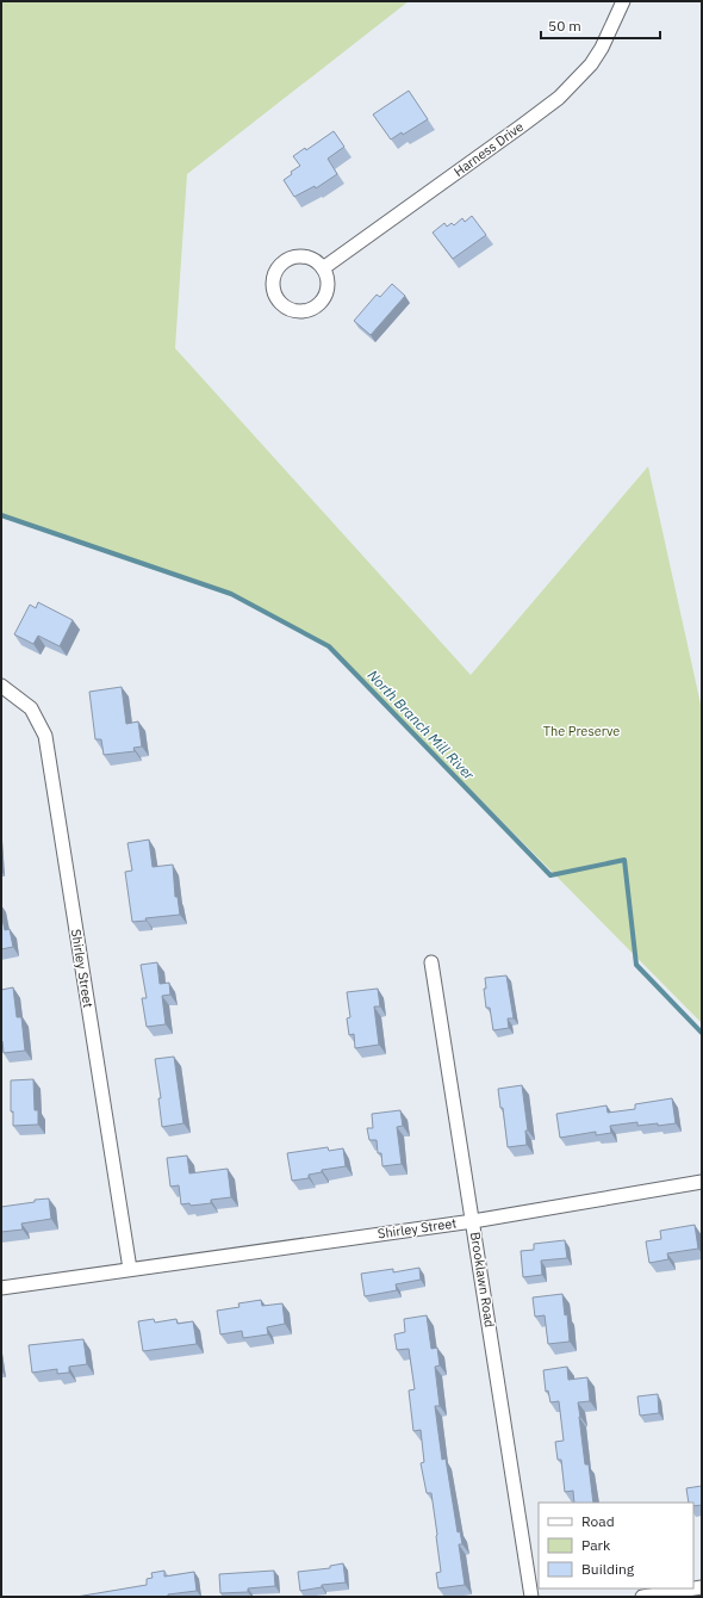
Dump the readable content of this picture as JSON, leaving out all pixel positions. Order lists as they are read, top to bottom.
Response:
{
  "streets": {
    "street": ["Harness Drive", "Shirley Street", "Brooklawn Road"]
  },
  "crossings": [
    ["Shirley Street", "Brooklawn Road"]
  ],
  "water": ["North Branch Mill River"],
  "parks": ["The Preserve"],
  "legend": ["Road", "Park", "Building"],
  "scale_bar": "50 m"
}
